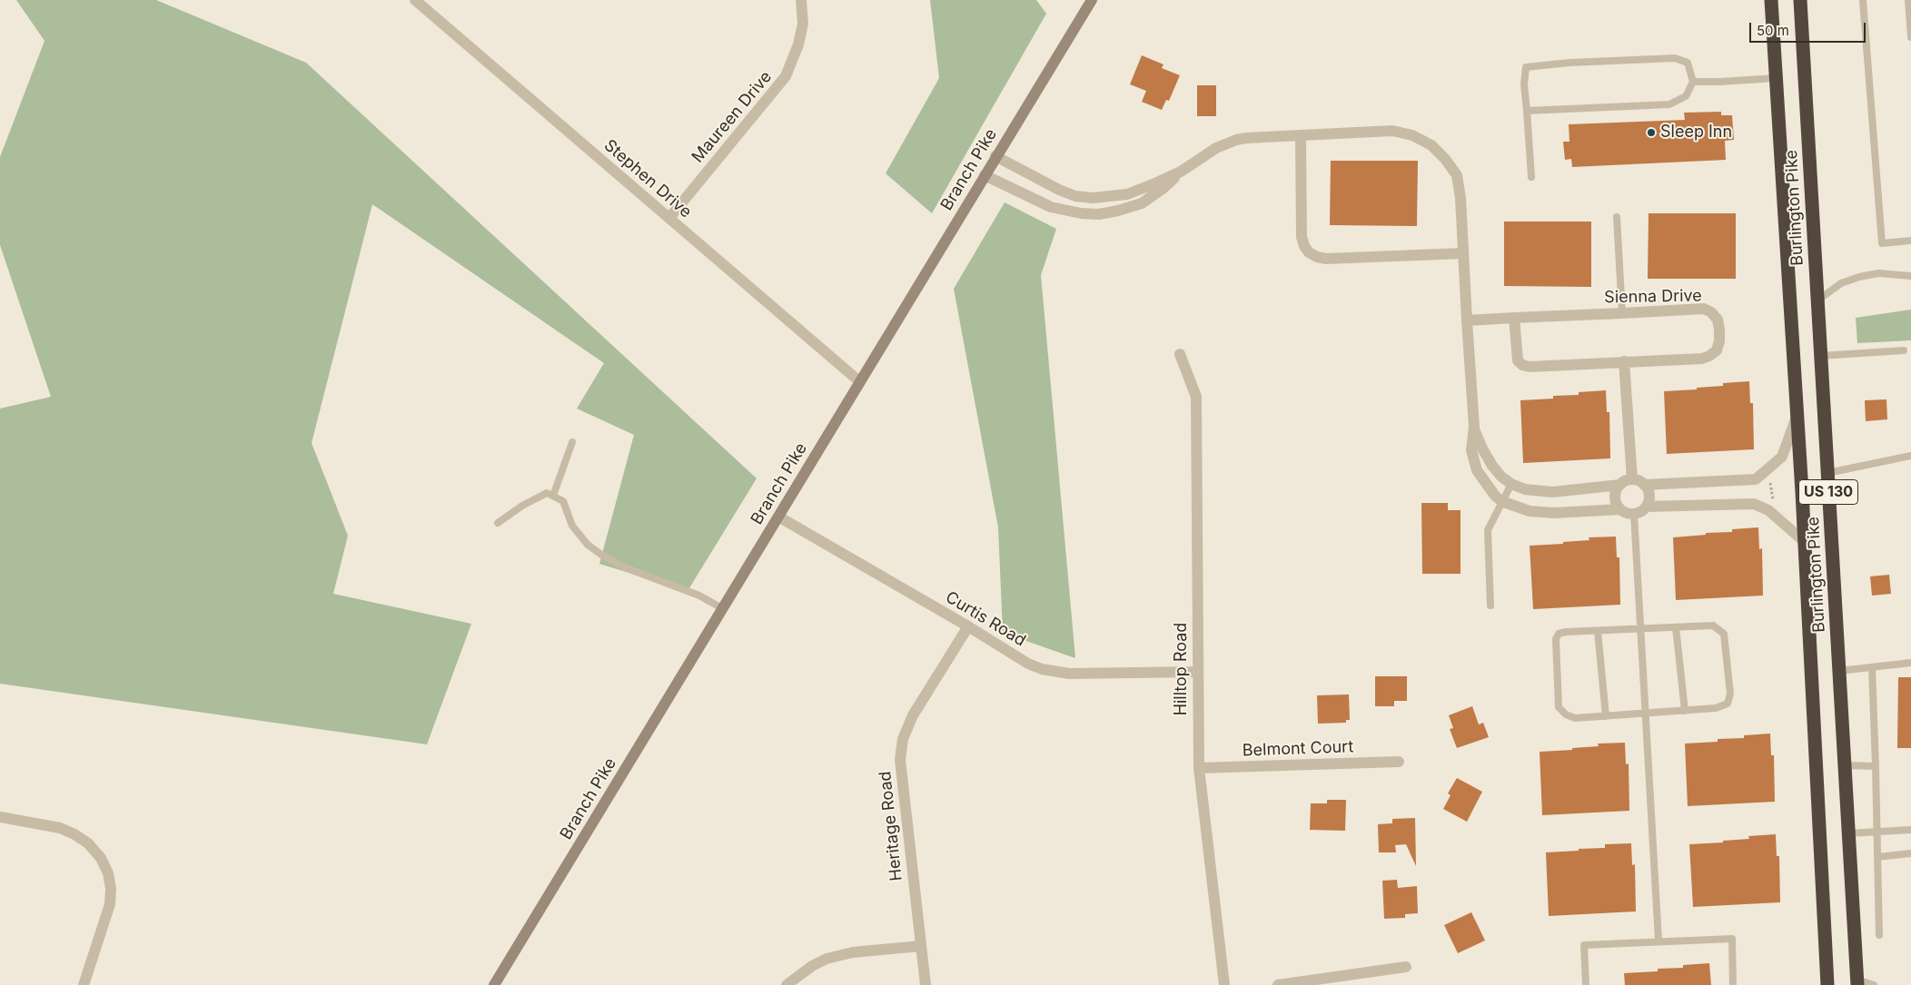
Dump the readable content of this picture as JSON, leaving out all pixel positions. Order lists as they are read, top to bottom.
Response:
{
  "streets": {
    "highway": ["Burlington Pike", "US 130"],
    "street": [
      "Maureen Drive",
      "Branch Pike",
      "Stephen Drive",
      "Sienna Drive",
      "Curtis Road",
      "Hilltop Road",
      "Belmont Court",
      "Heritage Road"
    ]
  },
  "crossings": [
    ["Maureen Drive", "Stephen Drive"],
    ["Branch Pike", "Stephen Drive"],
    ["Branch Pike", "Curtis Road"],
    ["Curtis Road", "Hilltop Road"],
    ["Curtis Road", "Heritage Road"],
    ["Hilltop Road", "Belmont Court"]
  ],
  "places": ["Sleep Inn"],
  "scale_bar": "50 m"
}
